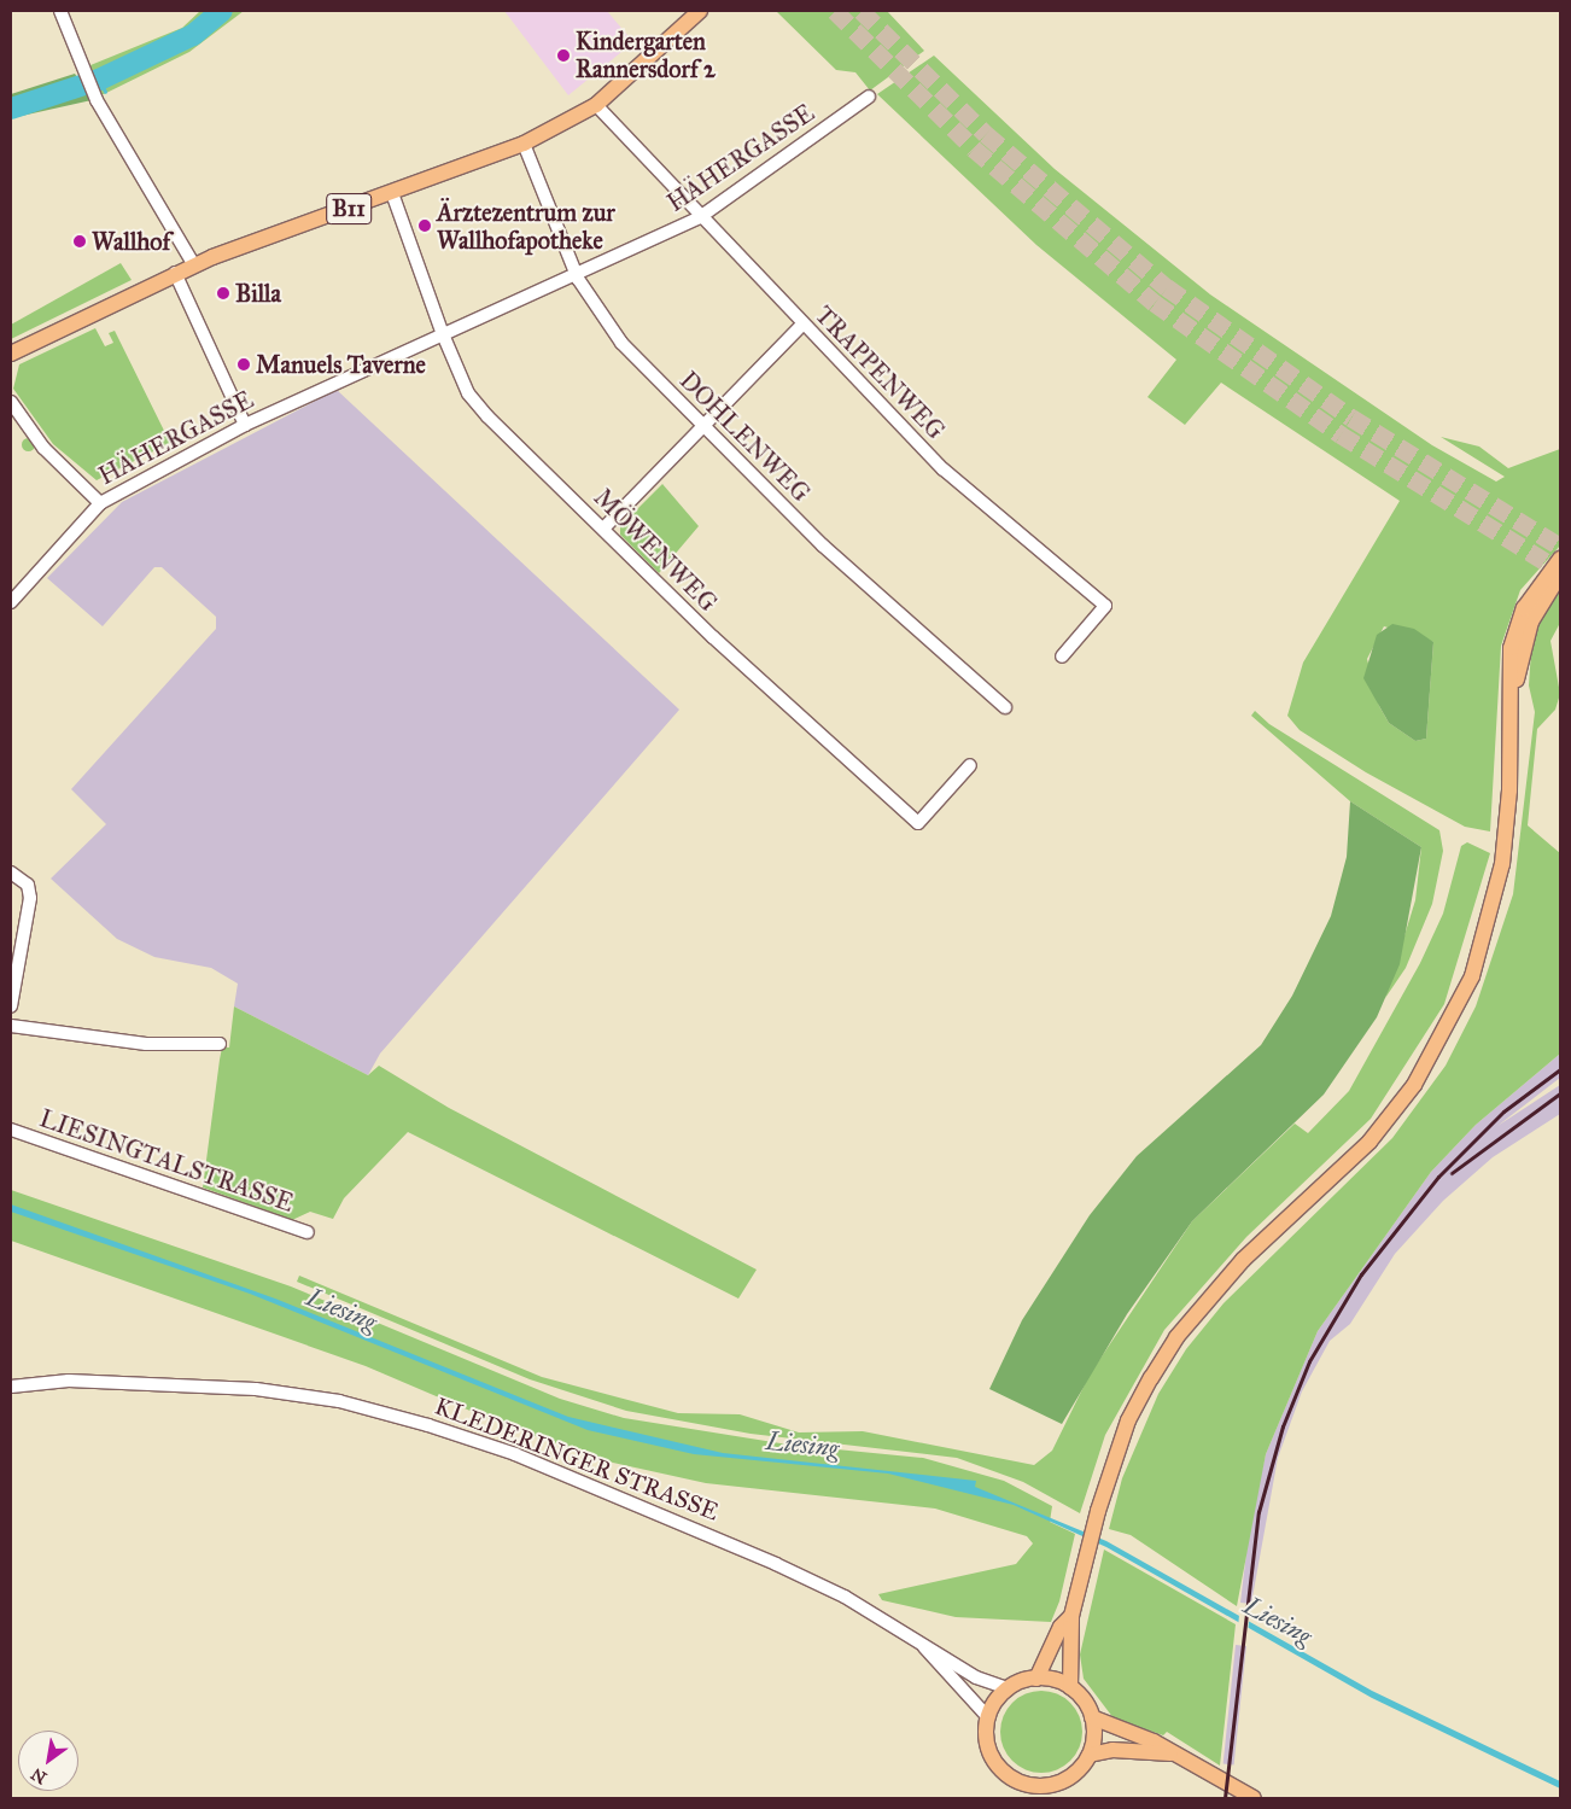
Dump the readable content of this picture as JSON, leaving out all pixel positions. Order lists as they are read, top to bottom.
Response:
{
  "streets": {
    "main road": ["B11"],
    "street": [
      "HÄHERGASSE",
      "TRAPPENWEG",
      "DOHLENWEG",
      "MÖWENWEG",
      "LIESINGTALSTRASSE",
      "KLEDERINGER STRASSE"
    ]
  },
  "crossings": [
    ["HÄHERGASSE", "TRAPPENWEG"],
    ["HÄHERGASSE", "DOHLENWEG"],
    ["HÄHERGASSE", "MÖWENWEG"],
    ["B11", "TRAPPENWEG"],
    ["B11", "DOHLENWEG"],
    ["B11", "MÖWENWEG"]
  ],
  "water": ["Liesing"],
  "places": [
    "Kindergarten Rannersdorf 2",
    "Ärztezentrum zur Wallhofapotheke",
    "Wallhof",
    "Billa",
    "Manuels Taverne"
  ],
  "north": "bottom left"
}
